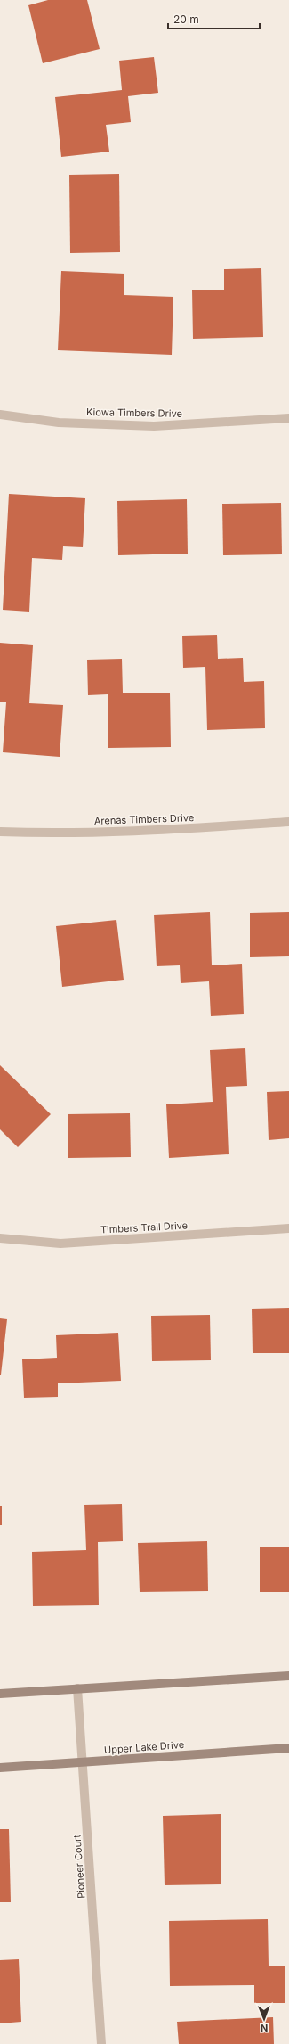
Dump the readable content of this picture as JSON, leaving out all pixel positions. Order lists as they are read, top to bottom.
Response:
{
  "streets": {
    "street": [
      "Kiowa Timbers Drive",
      "Arenas Timbers Drive",
      "Timbers Trail Drive",
      "Upper Lake Drive",
      "Pioneer Court"
    ]
  },
  "crossings": [
    ["Upper Lake Drive", "Pioneer Court"]
  ],
  "scale_bar": "20 m",
  "north": "bottom"
}
